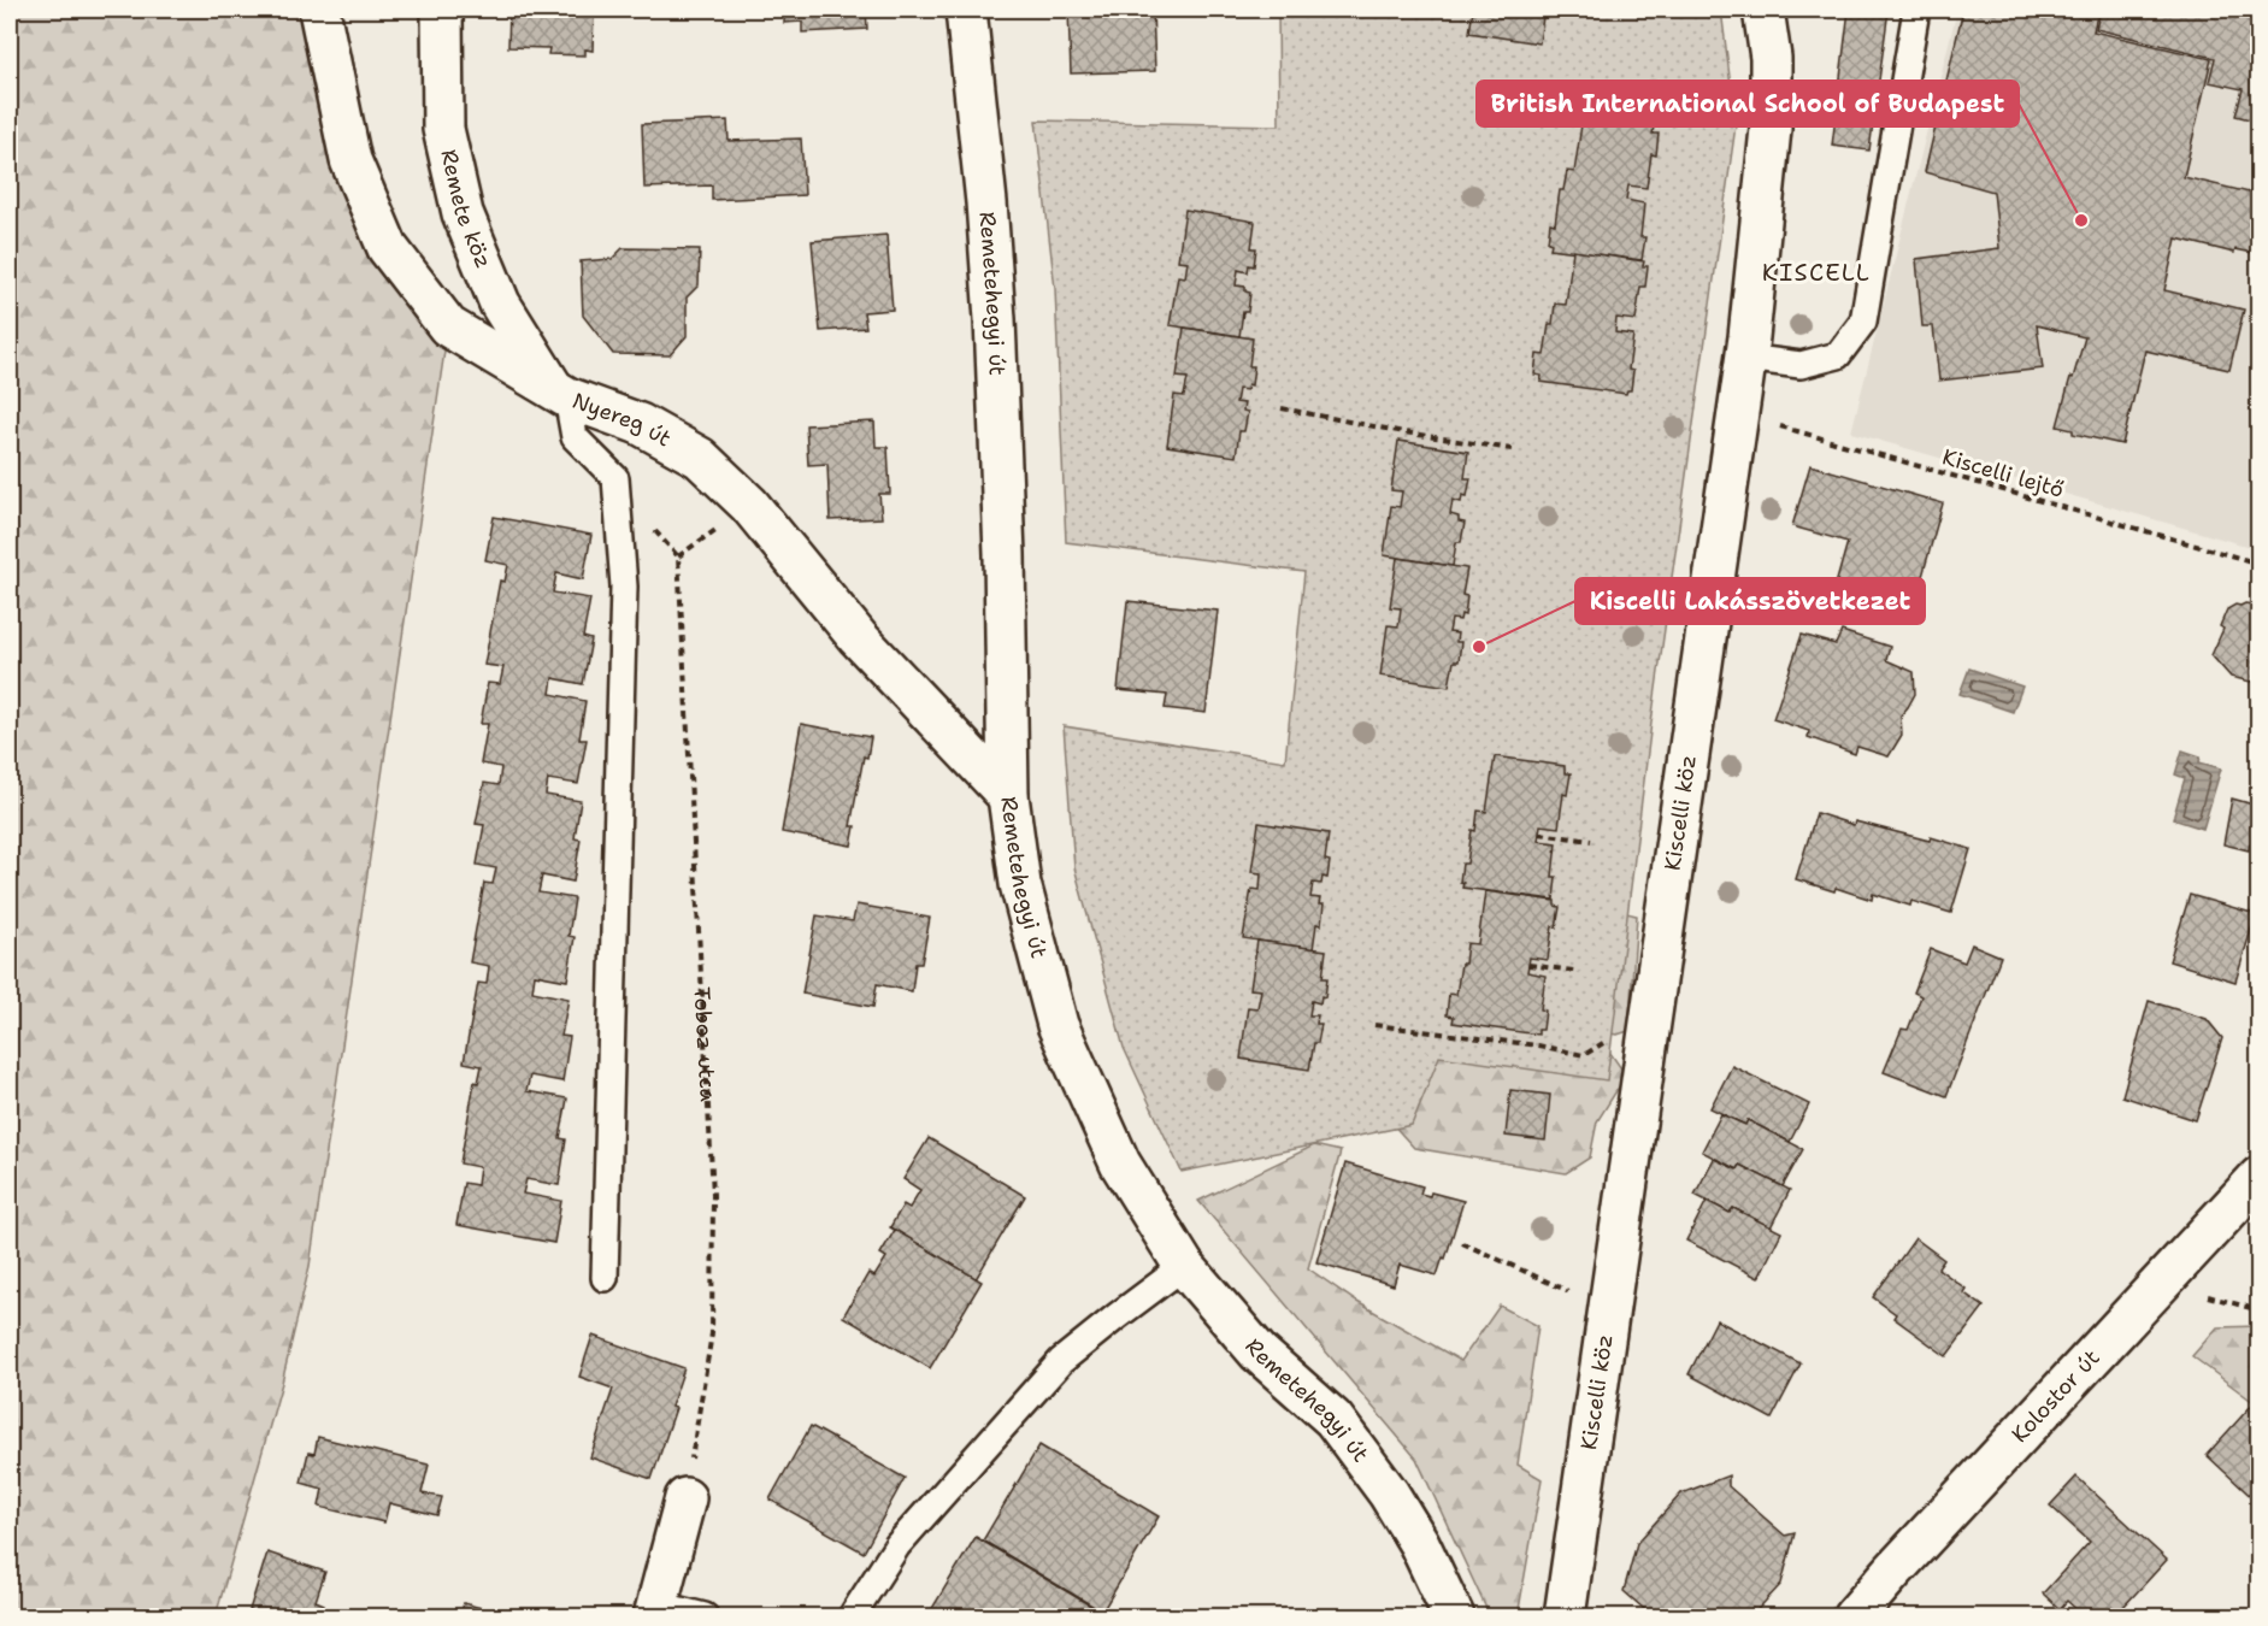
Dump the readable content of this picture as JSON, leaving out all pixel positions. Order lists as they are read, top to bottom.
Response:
{
  "streets": {
    "street": [
      "Remete köz",
      "Remetehegyi út",
      "Nyereg út",
      "Kiscelli köz",
      "Kolostor út"
    ],
    "path": ["Kiscelli lejtő", "Toboz utca"]
  },
  "crossings": [
    ["Remete köz", "Nyereg út"],
    ["Remetehegyi út", "Nyereg út"],
    ["Kiscelli lejtő", "Kiscelli köz"]
  ],
  "districts": ["KISCELL"],
  "places": ["British International School of Budapest", "Kiscelli Lakásszövetkezet"]
}
